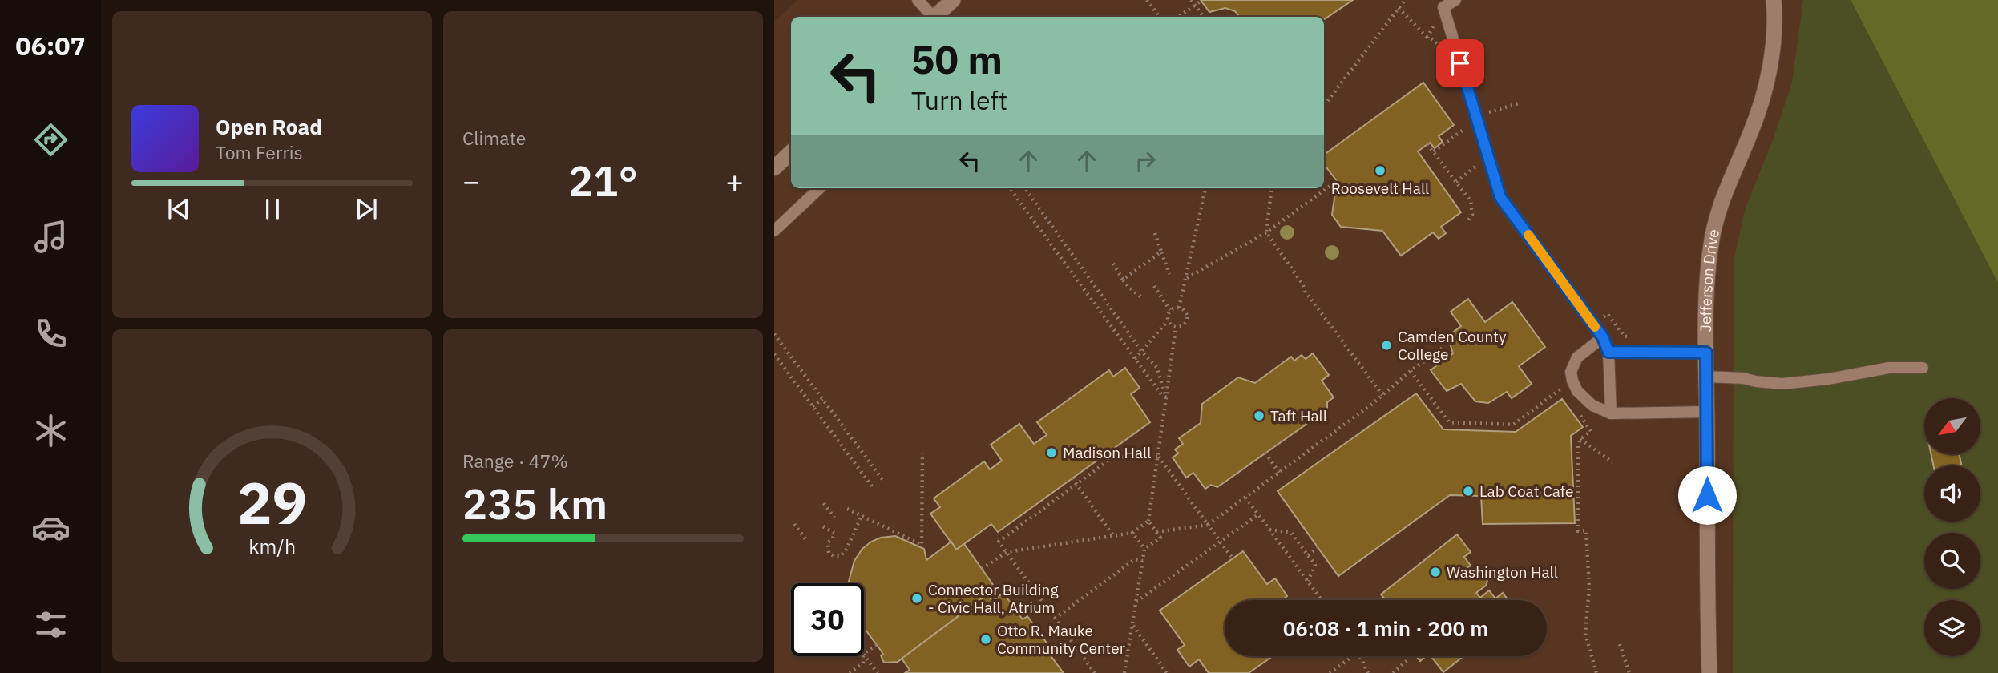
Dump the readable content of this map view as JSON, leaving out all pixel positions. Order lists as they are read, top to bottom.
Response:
{
  "streets": {
    "street": ["Jefferson Drive"]
  },
  "places": [
    "Roosevelt Hall",
    "Camden County College",
    "Taft Hall",
    "Madison Hall",
    "Lab Coat Cafe",
    "Washington Hall",
    "Connector Building - Civic Hall, Atrium",
    "Otto R. Mauke Community Center"
  ],
  "north": "bottom left",
  "page": {
    "tabs": "06:07",
    "tile": [
      "Climate",
      ["Range · 47%", "235 km"]
    ],
    "turn": ["50 m", "Turn left"],
    "song": ["Open Road", "Tom Ferris"],
    "heat": ["−", "21°", "+"],
    "limit": "30",
    "trip": "06:08 · 1 min · 200 m",
    "gauge": ["29", "km/h"]
  }
}
